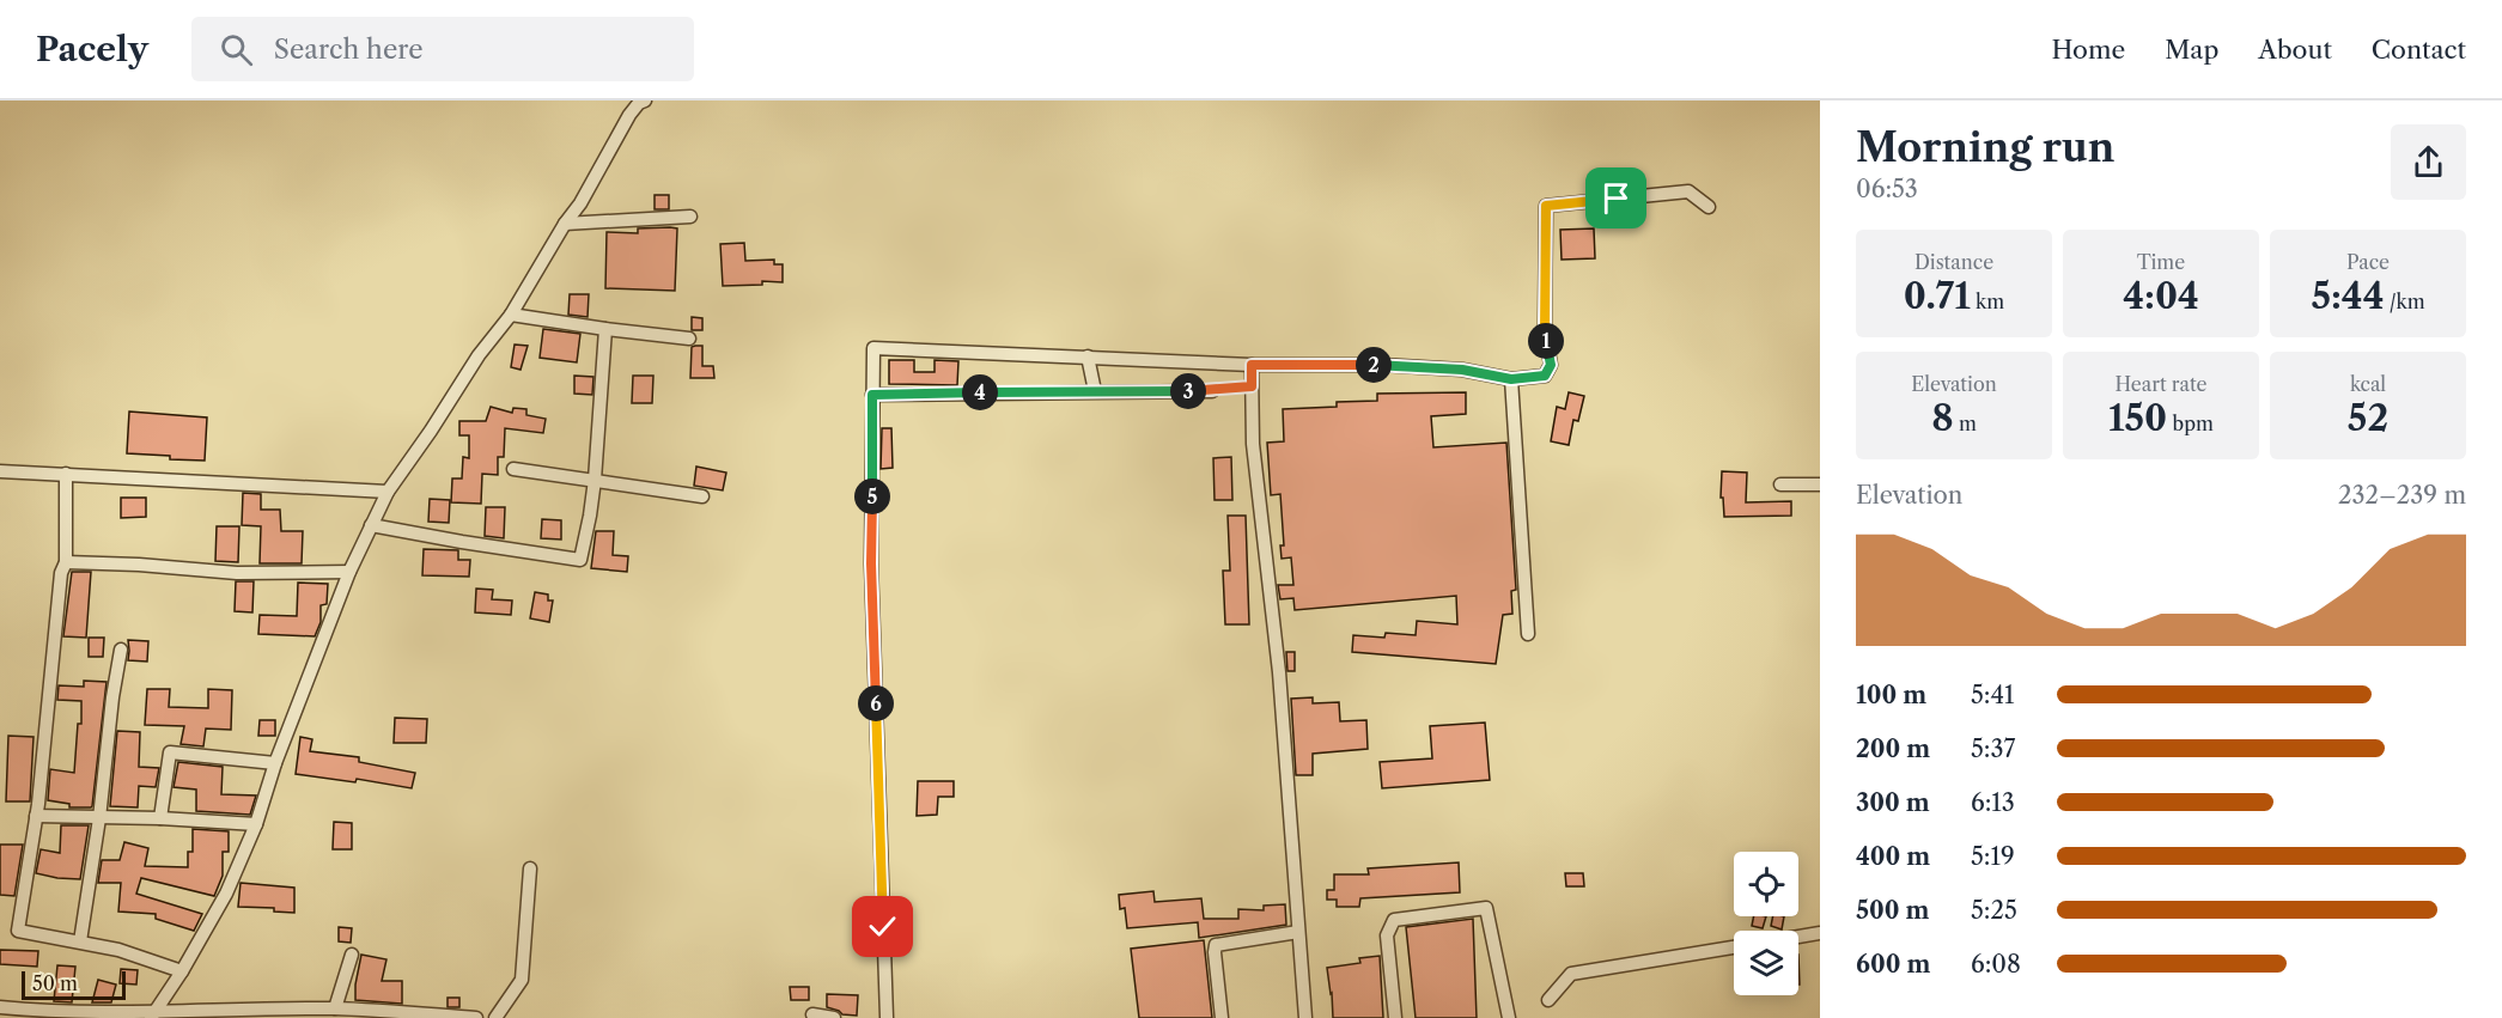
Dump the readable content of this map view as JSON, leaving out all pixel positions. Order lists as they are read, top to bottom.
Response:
{
  "scale_bar": "50 m",
  "page": {
    "header": "Pacely",
    "search": "Search here",
    "nav": [
      "Home",
      "Map",
      "About",
      "Contact"
    ],
    "heading": ["Morning run", "06:53"],
    "stats": [
      ["Distance", "0.71 km"],
      ["Time", "4:04"],
      ["Pace", "5:44 /km"],
      ["Elevation", "8 m"],
      ["Heart rate", "150 bpm"],
      ["kcal", "52"]
    ],
    "pins": [
      "1",
      "2",
      "3",
      "4",
      "5",
      "6"
    ],
    "chart": ["Elevation", "232–239 m"],
    "list": [
      {
        "name": "100 m",
        "note": "5:41"
      },
      {
        "name": "200 m",
        "note": "5:37"
      },
      {
        "name": "300 m",
        "note": "6:13"
      },
      {
        "name": "400 m",
        "note": "5:19"
      },
      {
        "name": "500 m",
        "note": "5:25"
      },
      {
        "name": "600 m",
        "note": "6:08"
      }
    ],
    "scale": "50 m"
  }
}
